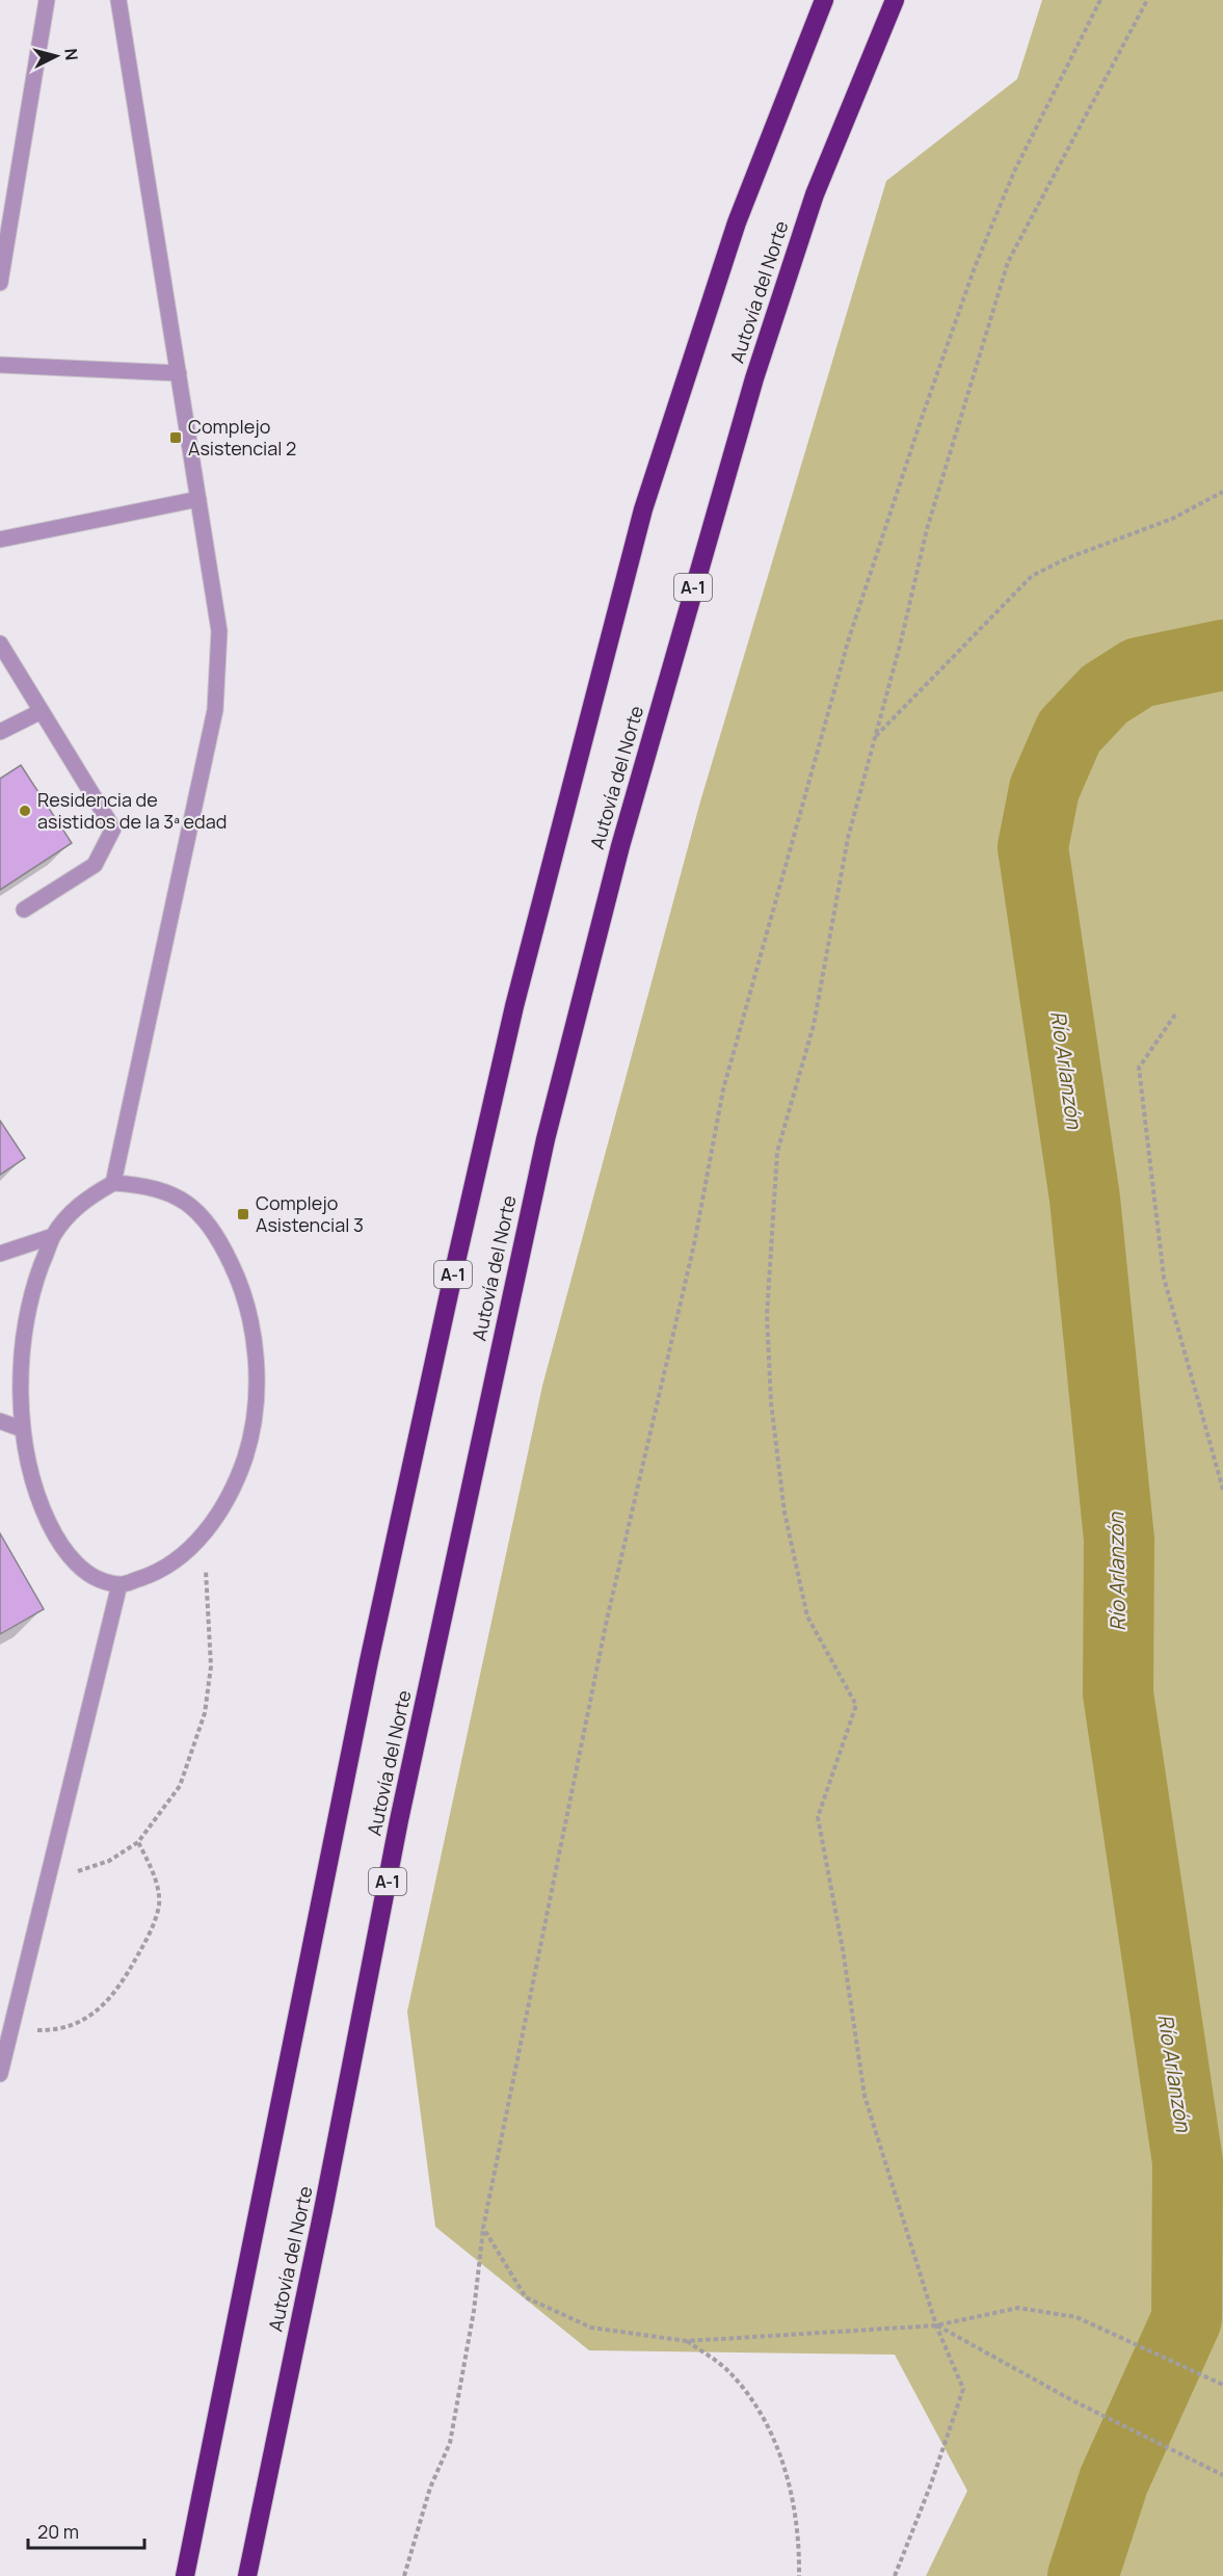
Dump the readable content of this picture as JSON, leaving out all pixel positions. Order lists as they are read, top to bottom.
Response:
{
  "streets": {
    "highway": ["Autovía del Norte", "A-1"]
  },
  "water": ["Río Arlanzón"],
  "places": {
    "transit": ["Complejo Asistencial 2", "Complejo Asistencial 3"],
    "other": ["Residencia de asistidos de la 3ª edad"]
  },
  "scale_bar": "20 m",
  "north": "right"
}
